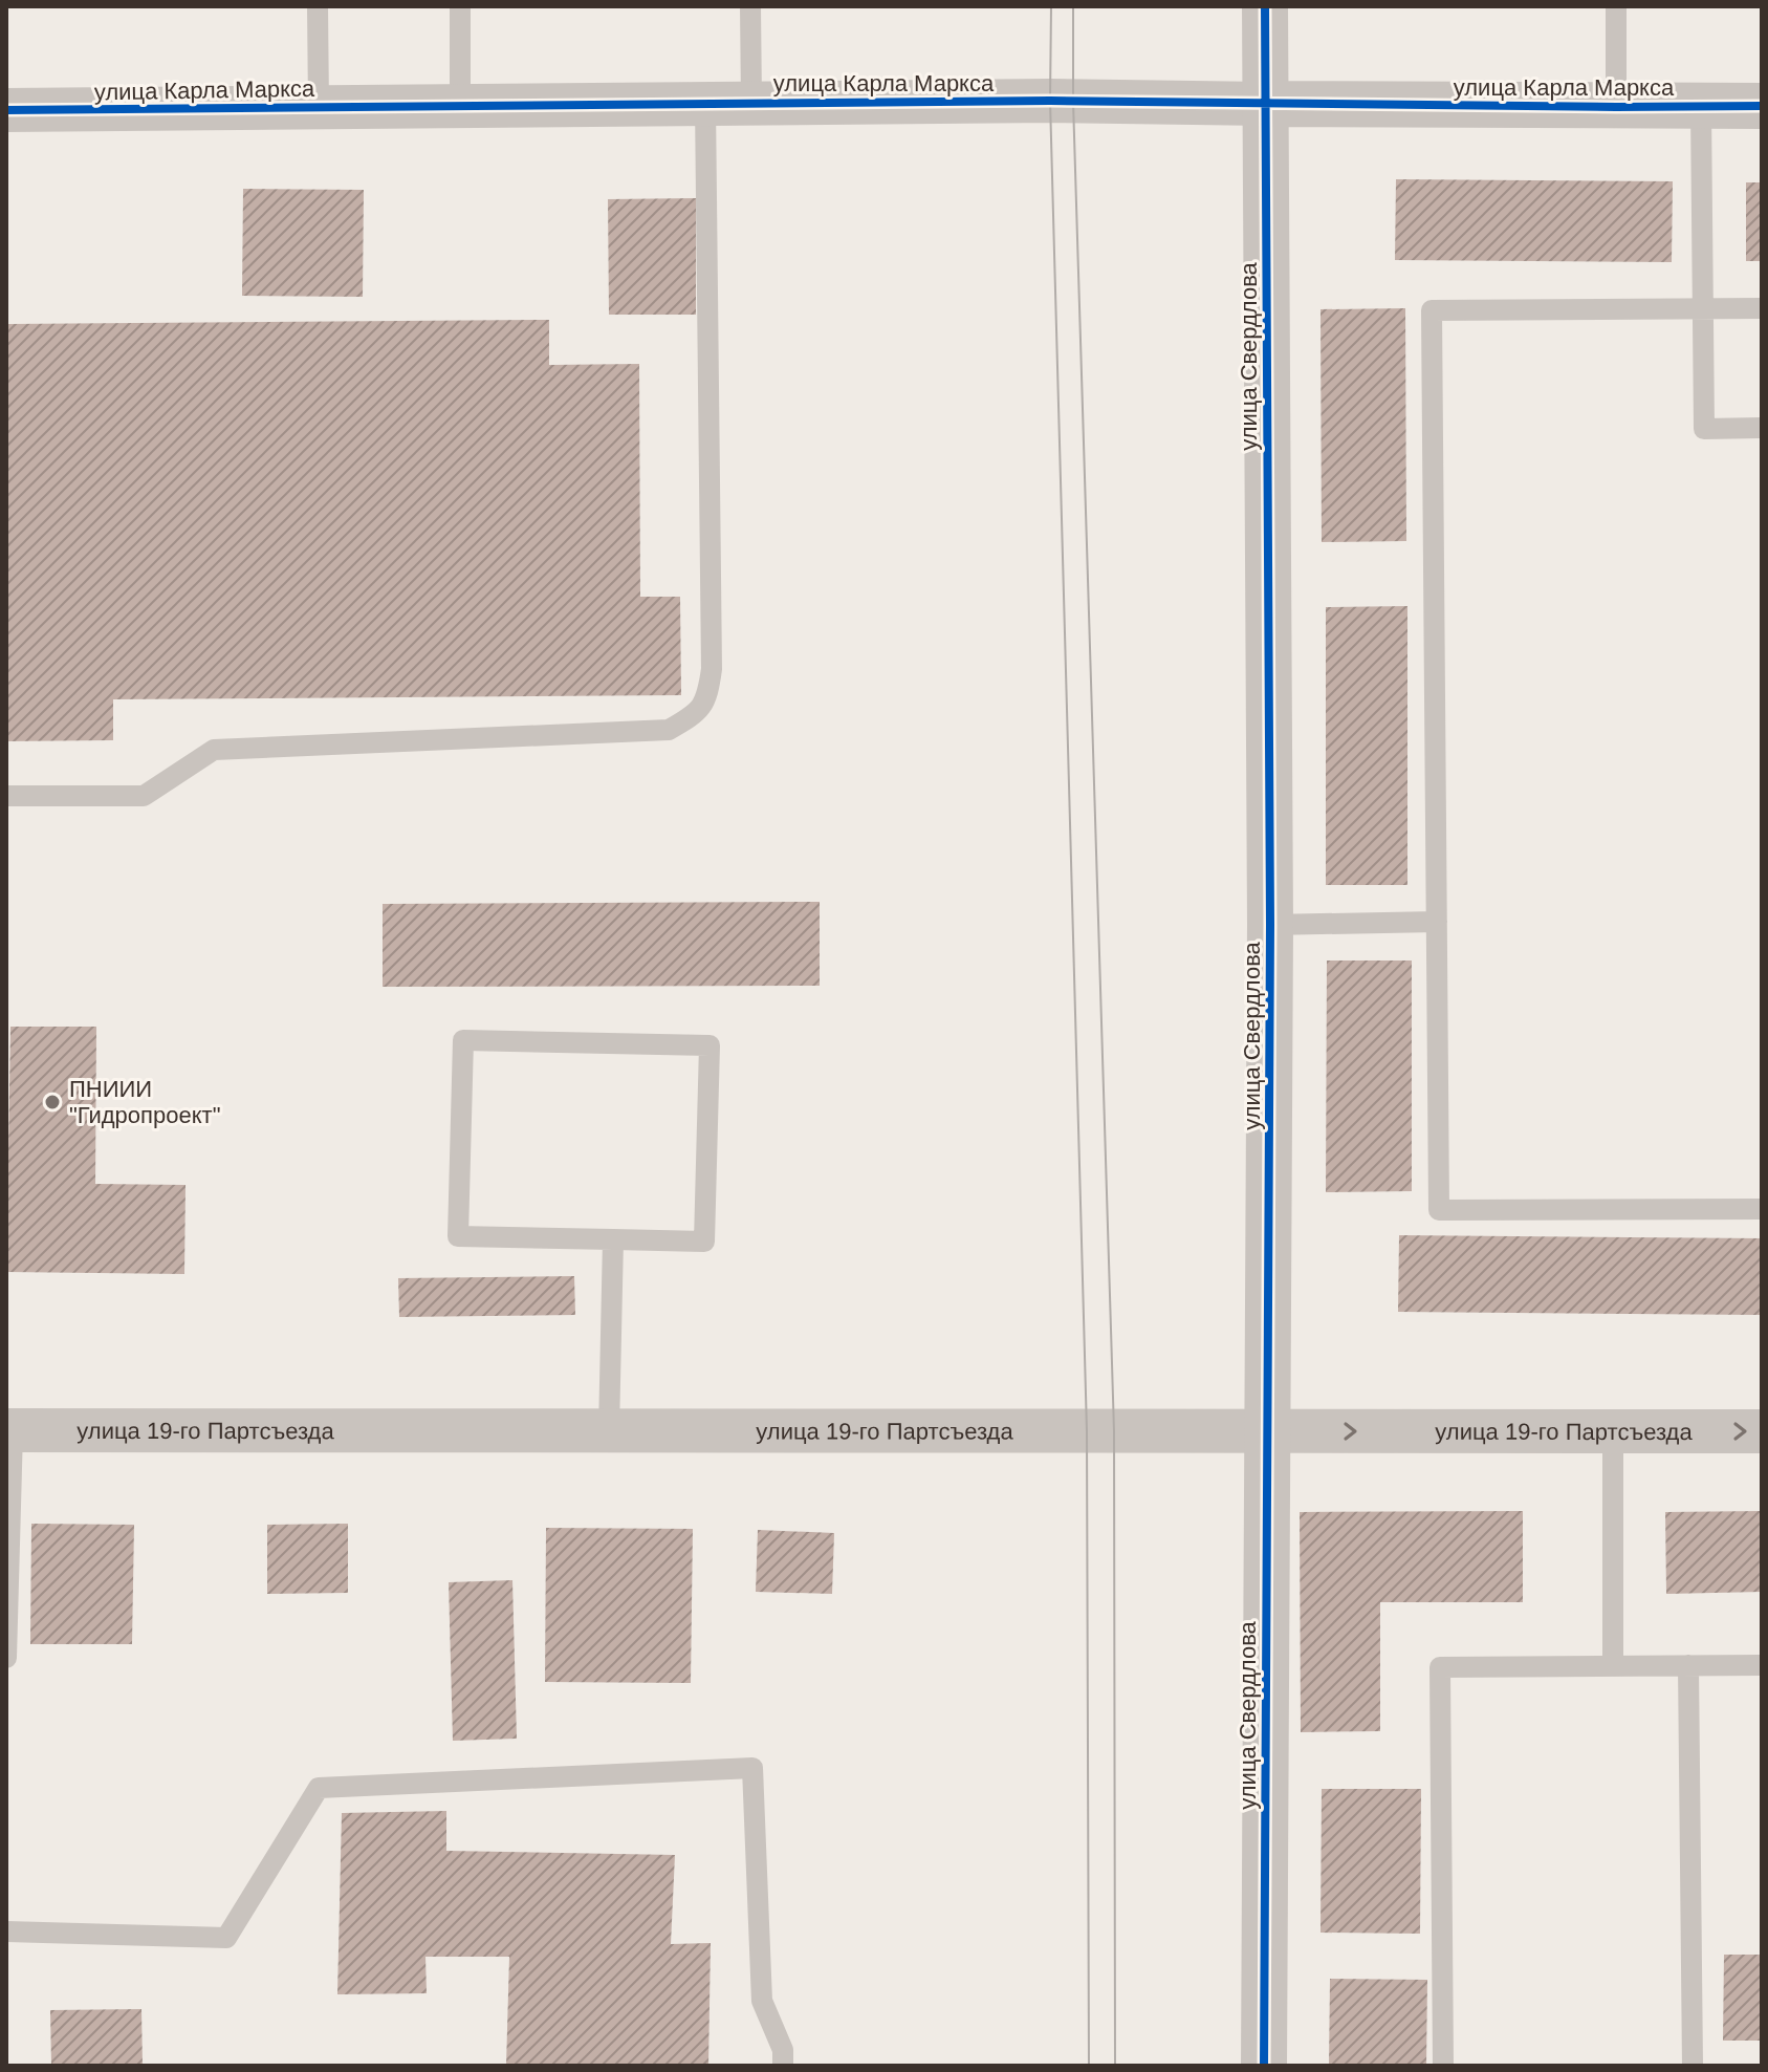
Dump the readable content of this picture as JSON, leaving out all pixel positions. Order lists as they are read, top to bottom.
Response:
{
  "streets": {
    "street": ["улица Карла Маркса", "улица Свердлова", "улица 19-го Партсъезда"]
  },
  "crossings": [
    ["улица Карла Маркса", "улица Свердлова"],
    ["улица Свердлова", "улица 19-го Партсъезда"]
  ],
  "places": ["ПНИИИ \"Гидропроект\""]
}
